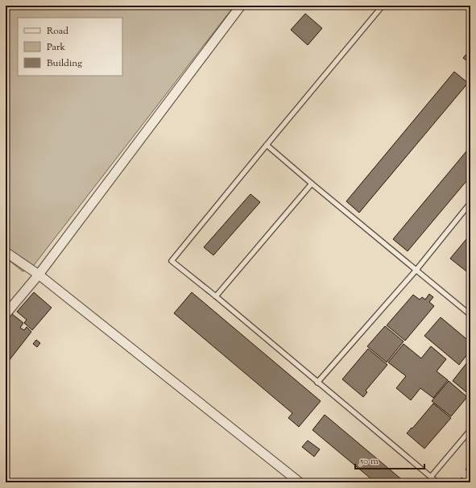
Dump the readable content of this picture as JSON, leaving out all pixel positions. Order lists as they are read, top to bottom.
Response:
{
  "legend": ["Road", "Park", "Building"],
  "scale_bar": "50 m"
}
